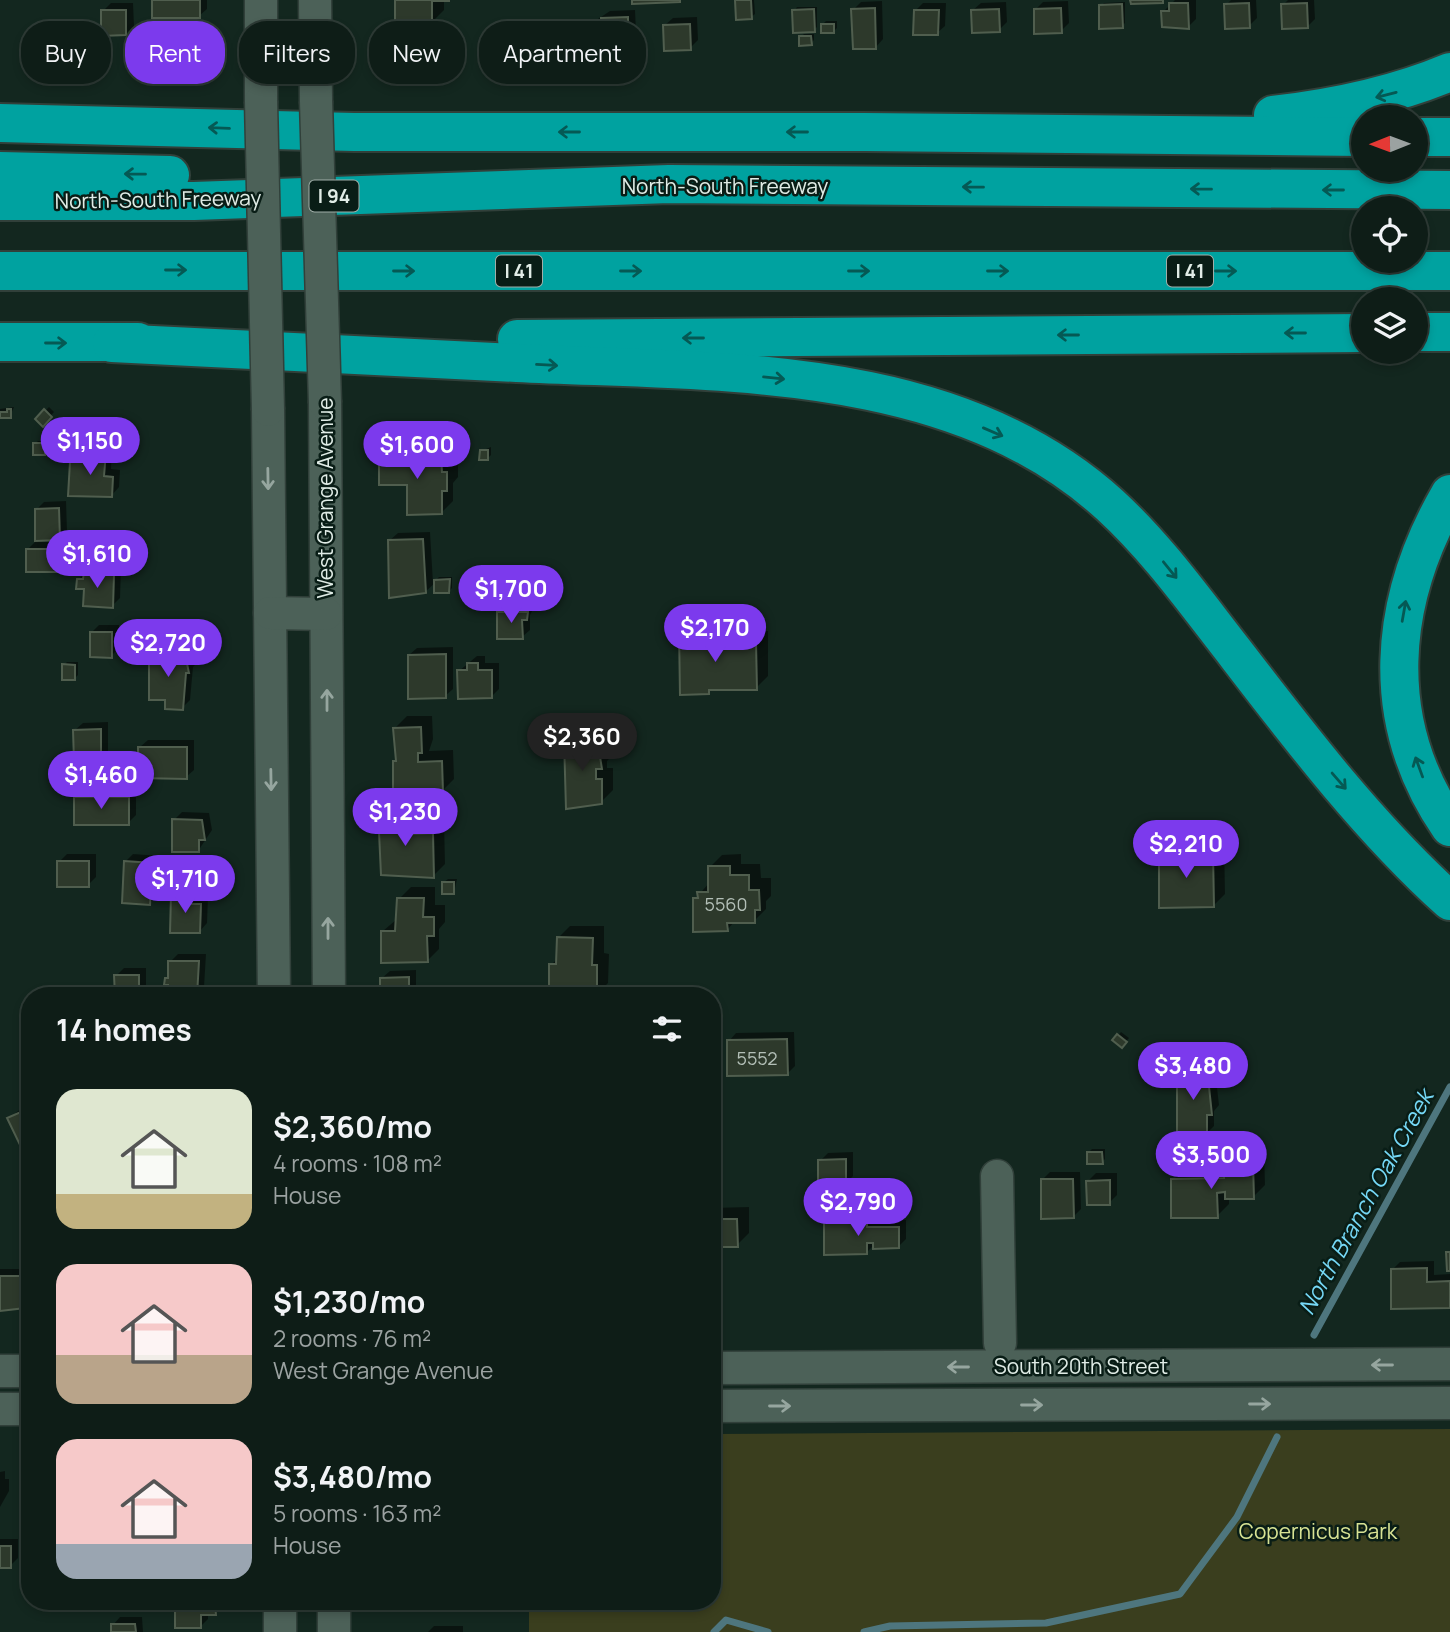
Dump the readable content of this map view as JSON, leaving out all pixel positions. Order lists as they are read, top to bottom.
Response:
{
  "streets": {
    "highway": ["North-South Freeway", "I 94", "I 41"],
    "street": ["West Grange Avenue", "South 20th Street"]
  },
  "water": ["North Branch Oak Creek"],
  "parks": ["Copernicus Park"],
  "house_numbers": ["5560", "5552"],
  "north": "left",
  "page": {
    "chip": [
      "Buy",
      "Rent",
      "Filters",
      "New",
      "Apartment"
    ],
    "price": [
      "$1,150",
      "$1,600",
      "$1,610",
      "$1,700",
      "$2,170",
      "$2,720",
      "$2,360",
      "$1,460",
      "$1,230",
      "$2,210",
      "$1,710",
      "$3,480",
      "$3,500",
      "$2,790"
    ],
    "heading": "14 homes",
    "list": [
      {
        "name": "$2,360/mo",
        "note": "4 rooms · 108 m² · House"
      },
      {
        "name": "$1,230/mo",
        "note": "2 rooms · 76 m² · West Grange Avenue"
      },
      {
        "name": "$3,480/mo",
        "note": "5 rooms · 163 m² · House"
      }
    ]
  }
}
